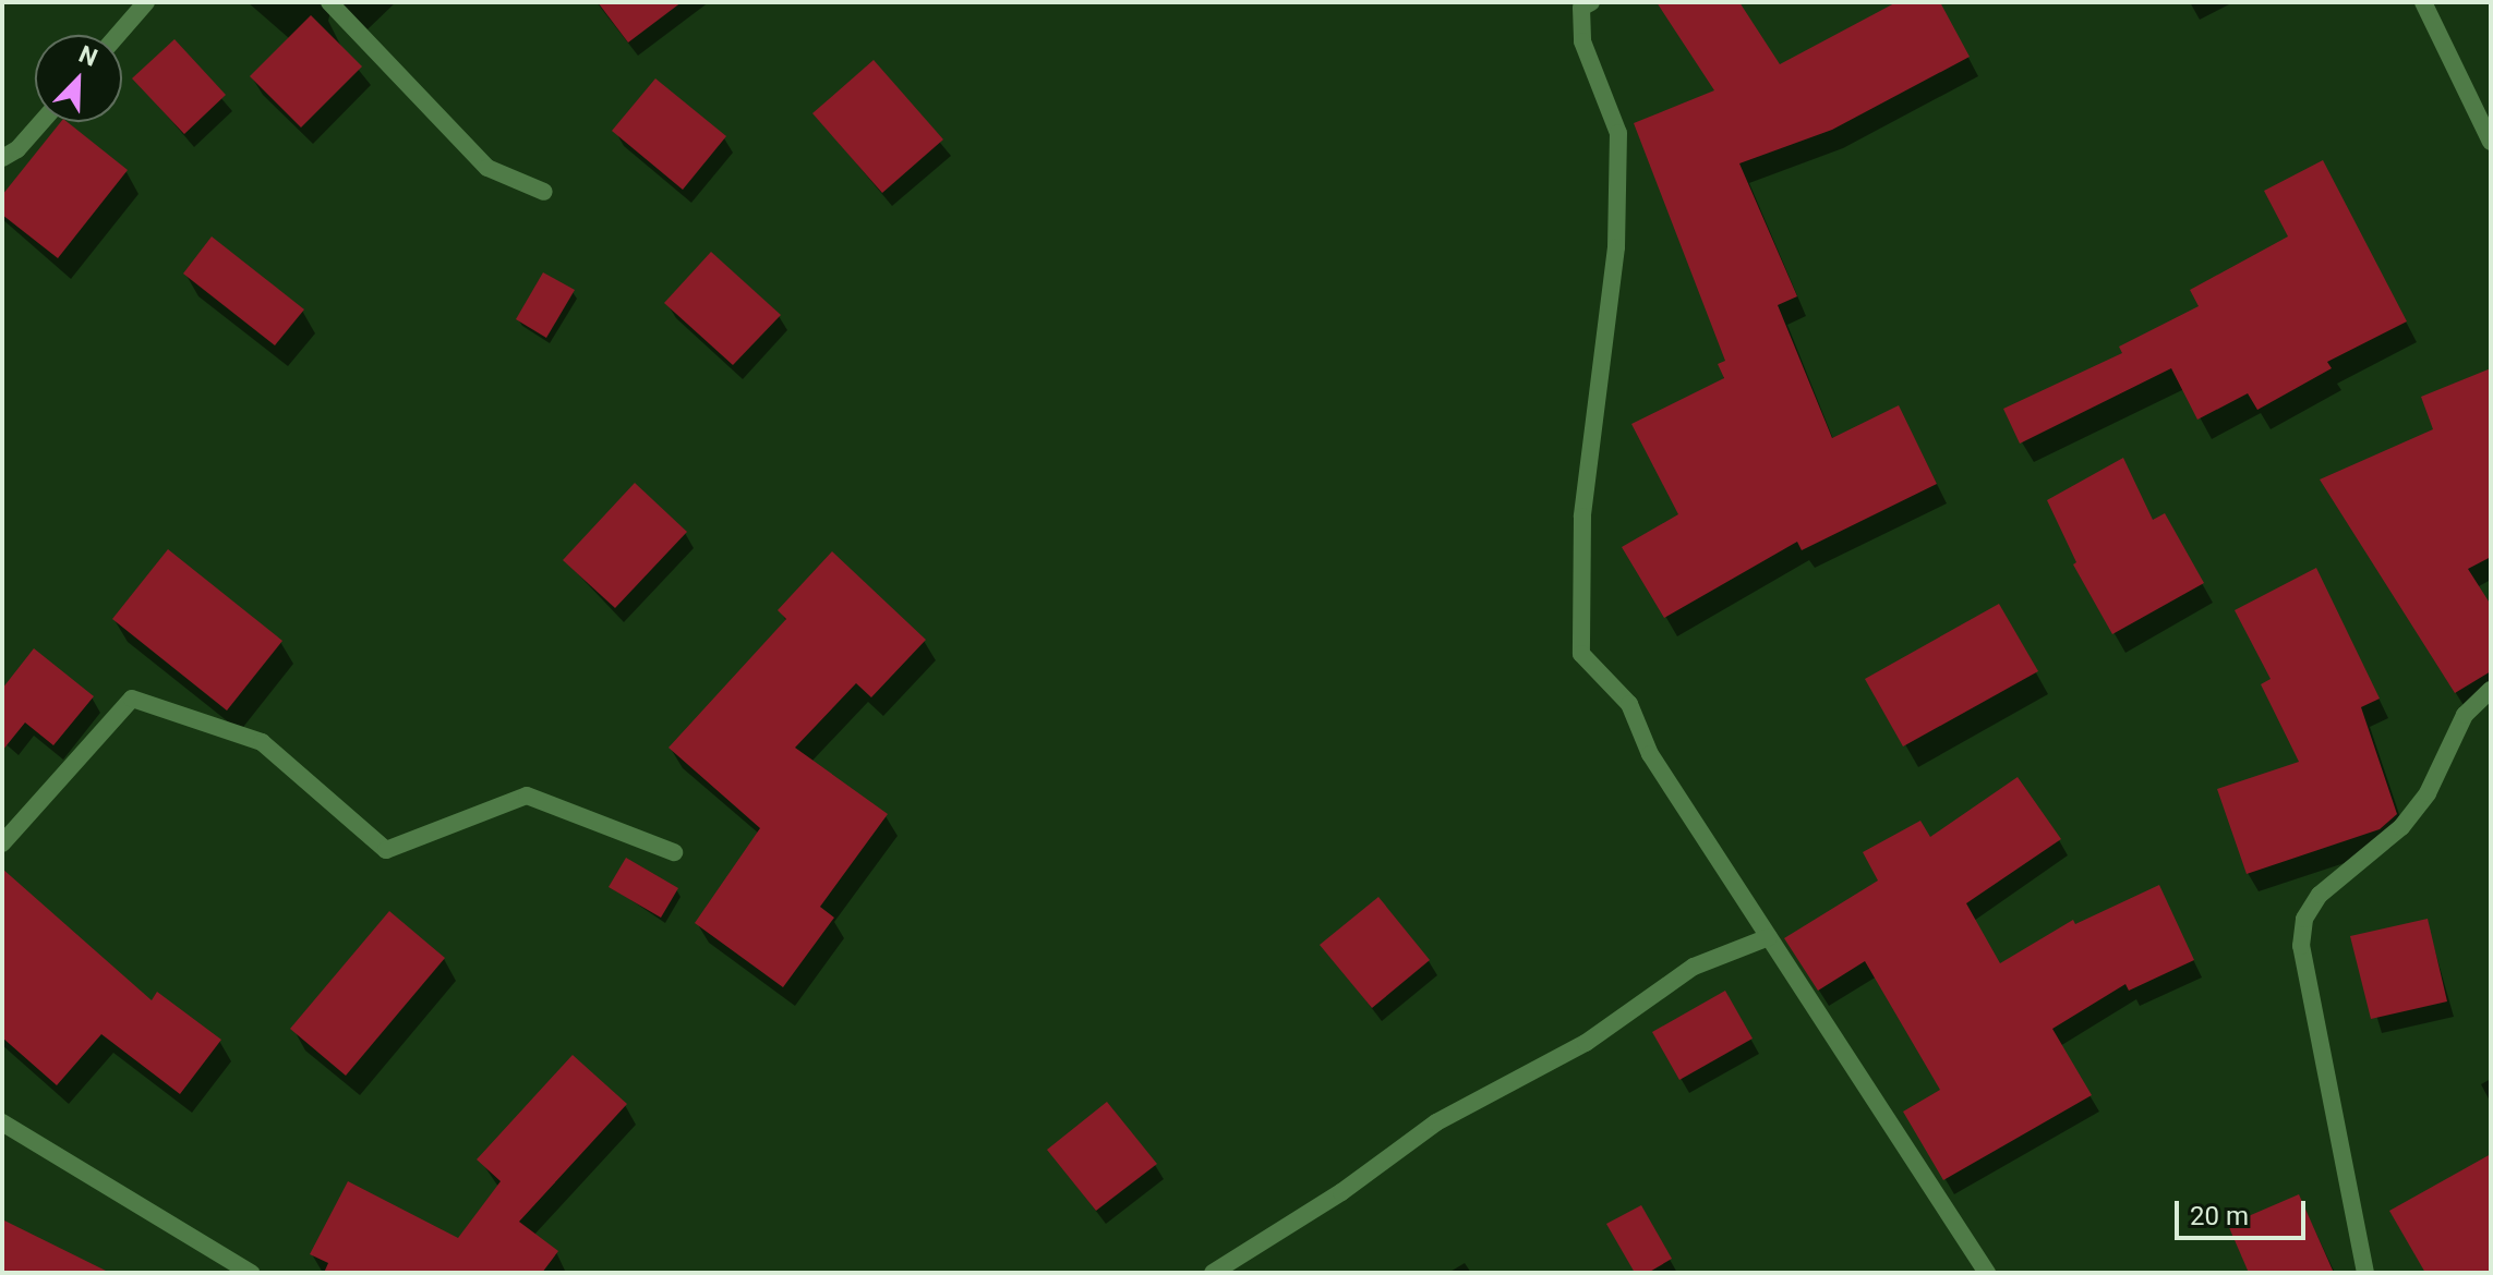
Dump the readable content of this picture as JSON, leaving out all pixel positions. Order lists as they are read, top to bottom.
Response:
{
  "scale_bar": "20 m",
  "north": "top right"
}
